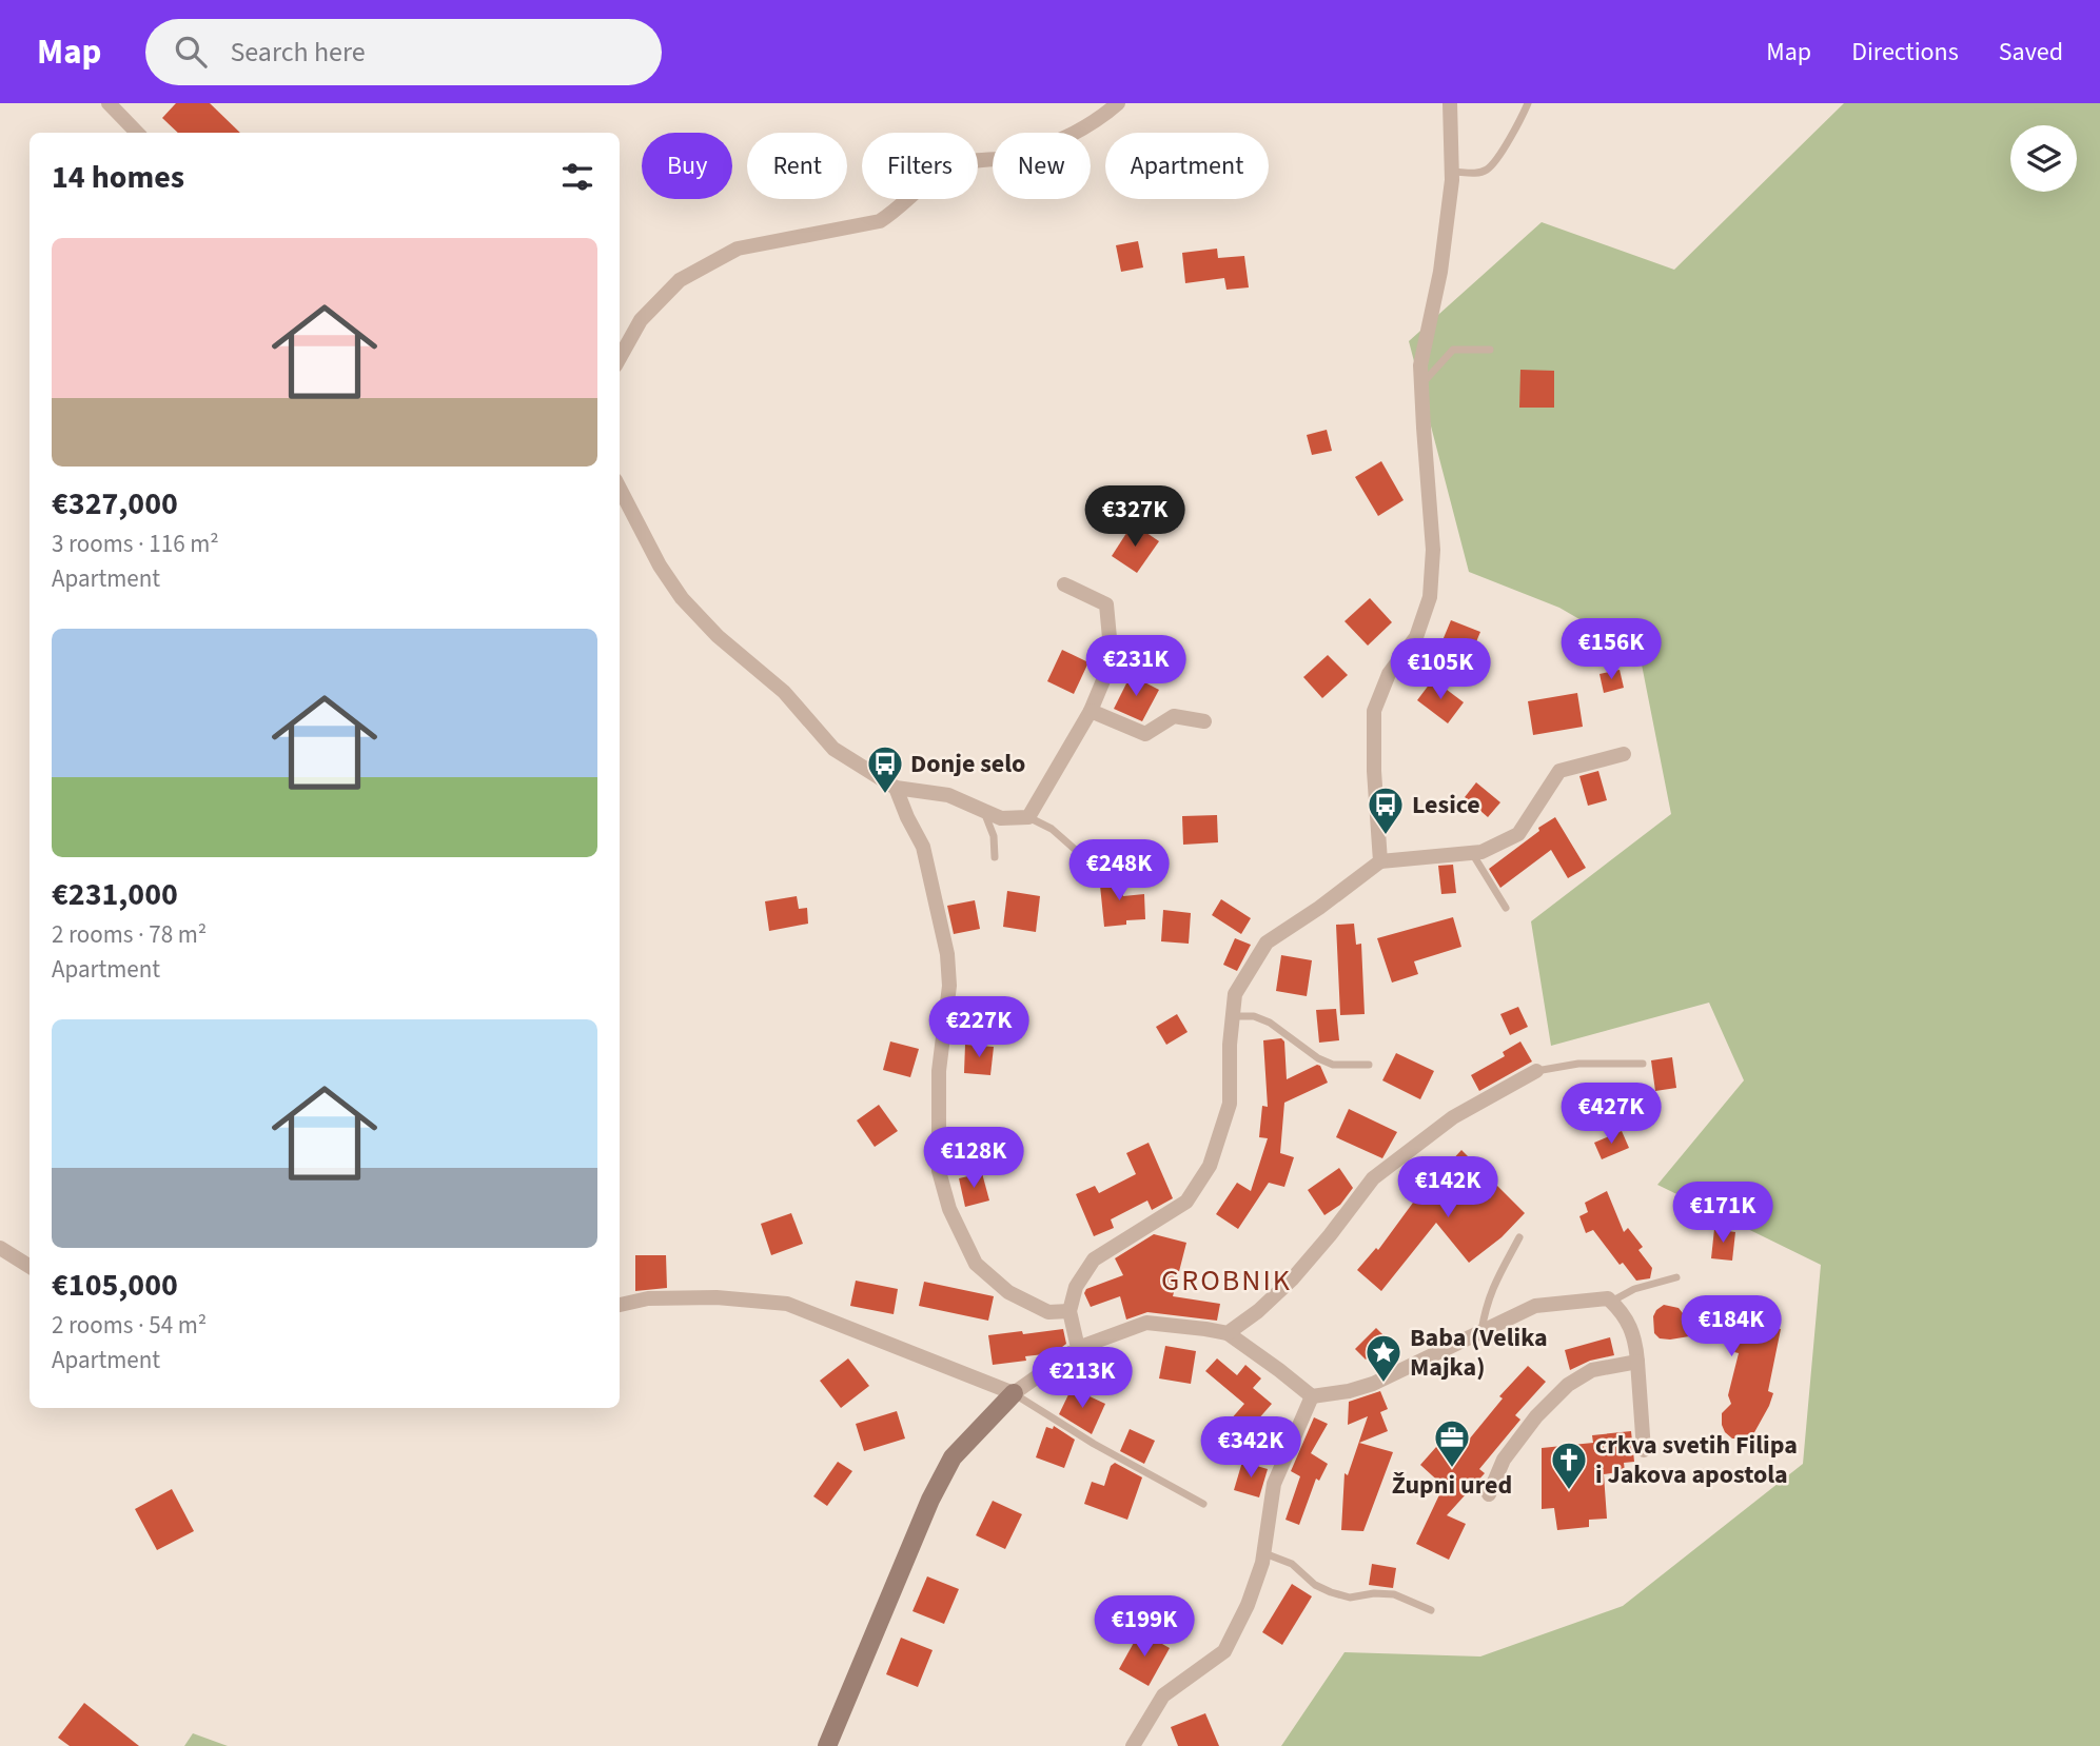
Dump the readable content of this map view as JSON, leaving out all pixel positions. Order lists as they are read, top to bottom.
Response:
{
  "districts": ["GROBNIK"],
  "places": {
    "bus stop": ["Donje selo", "Lesice"],
    "place": ["Baba (Velika Majka)"],
    "office": ["Župni ured"],
    "church": ["crkva svetih Filipa i Jakova apostola"]
  },
  "page": {
    "header": "Map",
    "search": "Search here",
    "nav": ["Map", "Directions", "Saved"],
    "chip": [
      "Buy",
      "Rent",
      "Filters",
      "New",
      "Apartment"
    ],
    "heading": "14 homes",
    "list": [
      {
        "name": "€327,000",
        "note": "3 rooms · 116 m² · Apartment"
      },
      {
        "name": "€231,000",
        "note": "2 rooms · 78 m² · Apartment"
      },
      {
        "name": "€105,000",
        "note": "2 rooms · 54 m² · Apartment"
      }
    ],
    "price": [
      "€327K",
      "€156K",
      "€231K",
      "€105K",
      "€248K",
      "€227K",
      "€427K",
      "€128K",
      "€142K",
      "€171K",
      "€184K",
      "€213K",
      "€342K",
      "€199K"
    ]
  }
}
